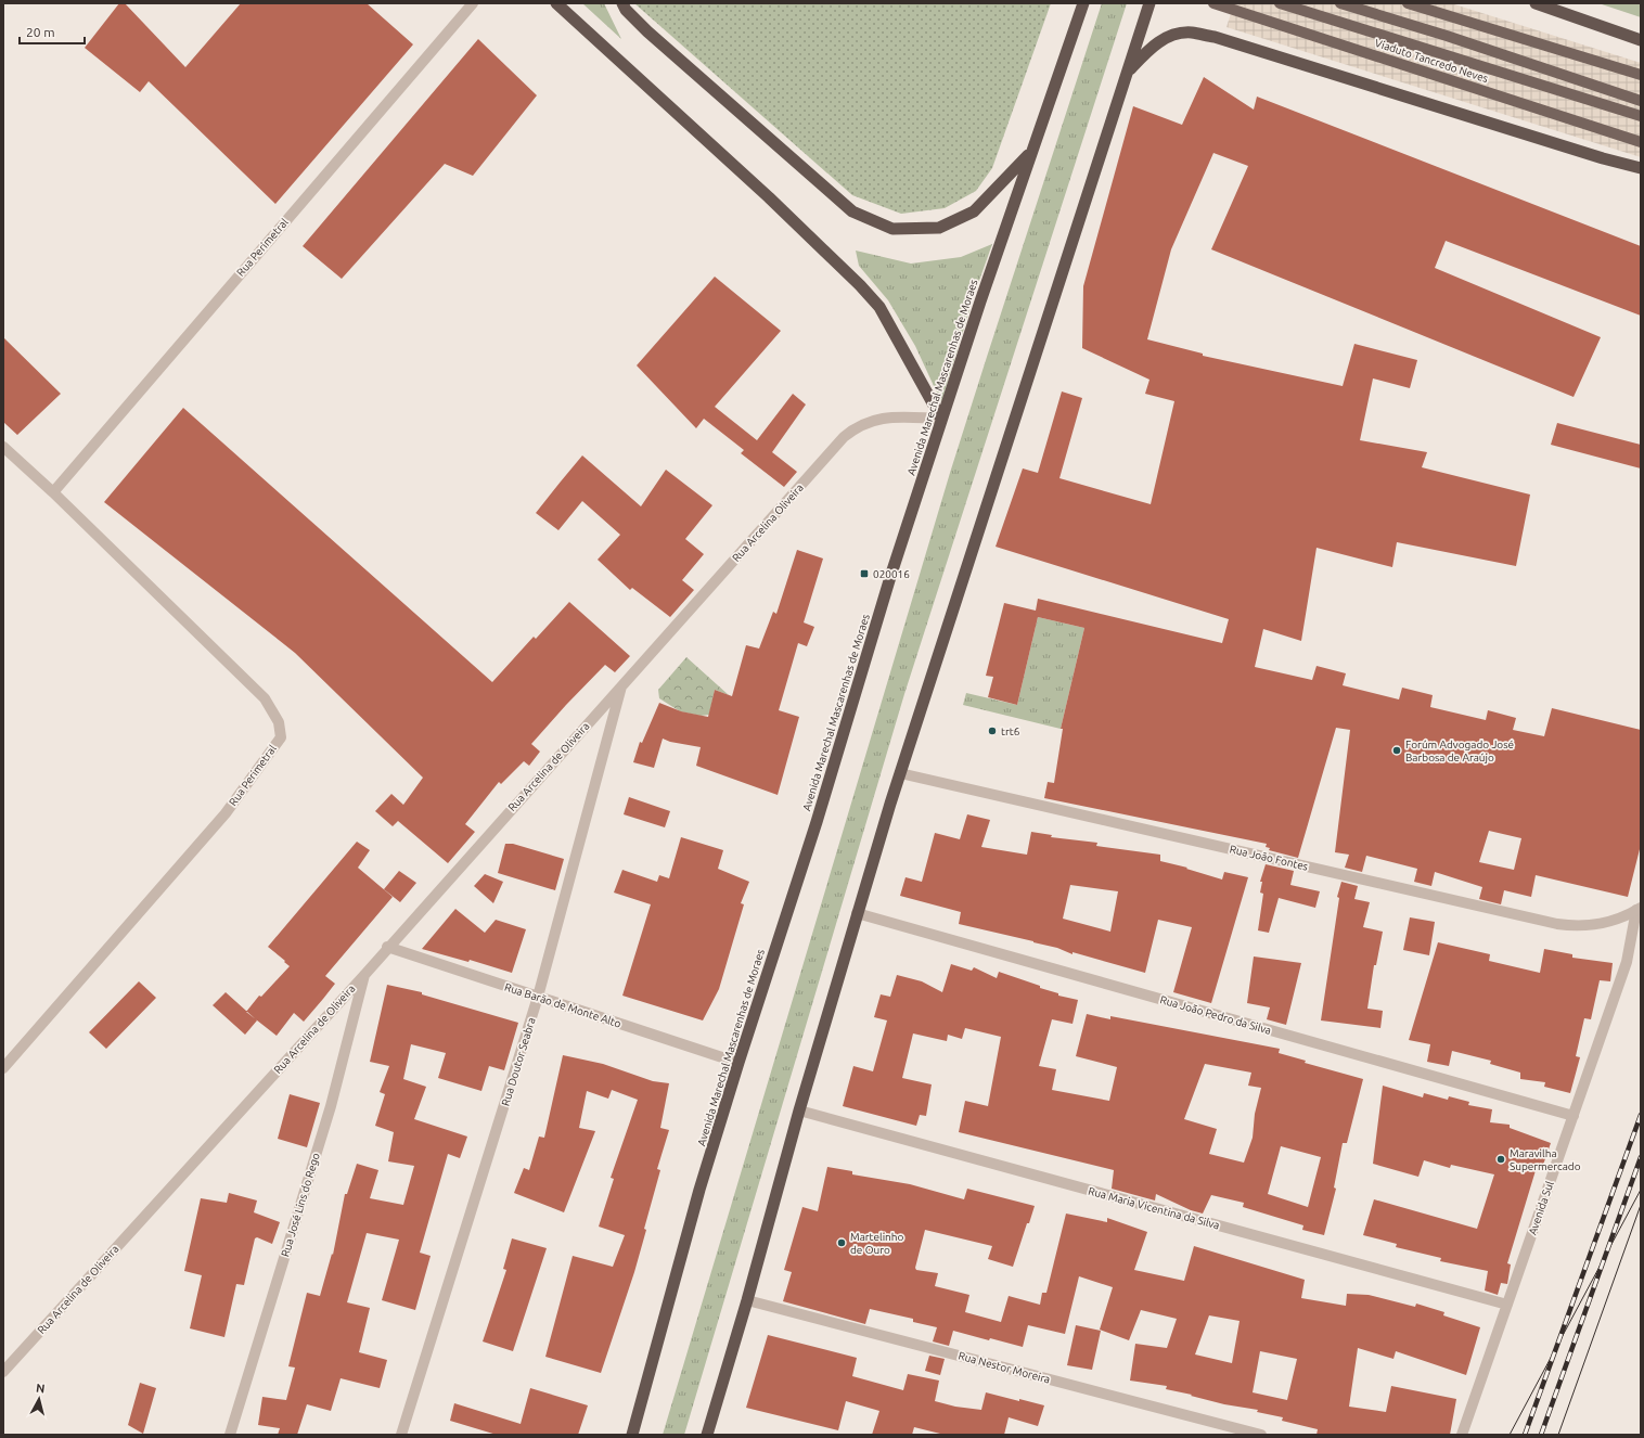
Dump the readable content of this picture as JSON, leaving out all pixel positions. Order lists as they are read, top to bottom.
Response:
{
  "streets": {
    "highway": ["Avenida Marechal Mascarenhas de Moraes"],
    "main road": ["Viaduto Tancredo Neves"],
    "street": [
      "Rua Perimetral",
      "Rua Arcelina Oliveira",
      "Rua Arcelina de Oliveira",
      "Rua João Fontes",
      "Rua Barão de Monte Alto",
      "Rua João Pedro da Silva",
      "Rua Doutor Seabra",
      "Rua José Lins do Rego",
      "Rua Maria Vicentina da Silva",
      "Avenida Sul",
      "Rua Nestor Moreira"
    ]
  },
  "crossings": [
    ["Avenida Marechal Mascarenhas de Moraes", "Rua Arcelina Oliveira"],
    ["Avenida Marechal Mascarenhas de Moraes", "Rua Barão de Monte Alto"],
    ["Rua Arcelina Oliveira", "Rua Arcelina de Oliveira"],
    ["Rua Arcelina Oliveira", "Rua Doutor Seabra"],
    ["Rua Arcelina de Oliveira", "Rua Barão de Monte Alto"],
    ["Rua Arcelina de Oliveira", "Rua Doutor Seabra"],
    ["Rua Arcelina de Oliveira", "Rua José Lins do Rego"],
    ["Rua João Fontes", "Avenida Sul"],
    ["Rua Barão de Monte Alto", "Rua Doutor Seabra"],
    ["Rua João Pedro da Silva", "Avenida Sul"],
    ["Rua Maria Vicentina da Silva", "Avenida Sul"]
  ],
  "places": {
    "transit": ["020016"],
    "other": [
      "trt6",
      "Forúm Advogado José Barbosa de Araújo",
      "Maravilha Supermercado",
      "Martelinho de Ouro"
    ]
  },
  "scale_bar": "20 m",
  "north": "top"
}
